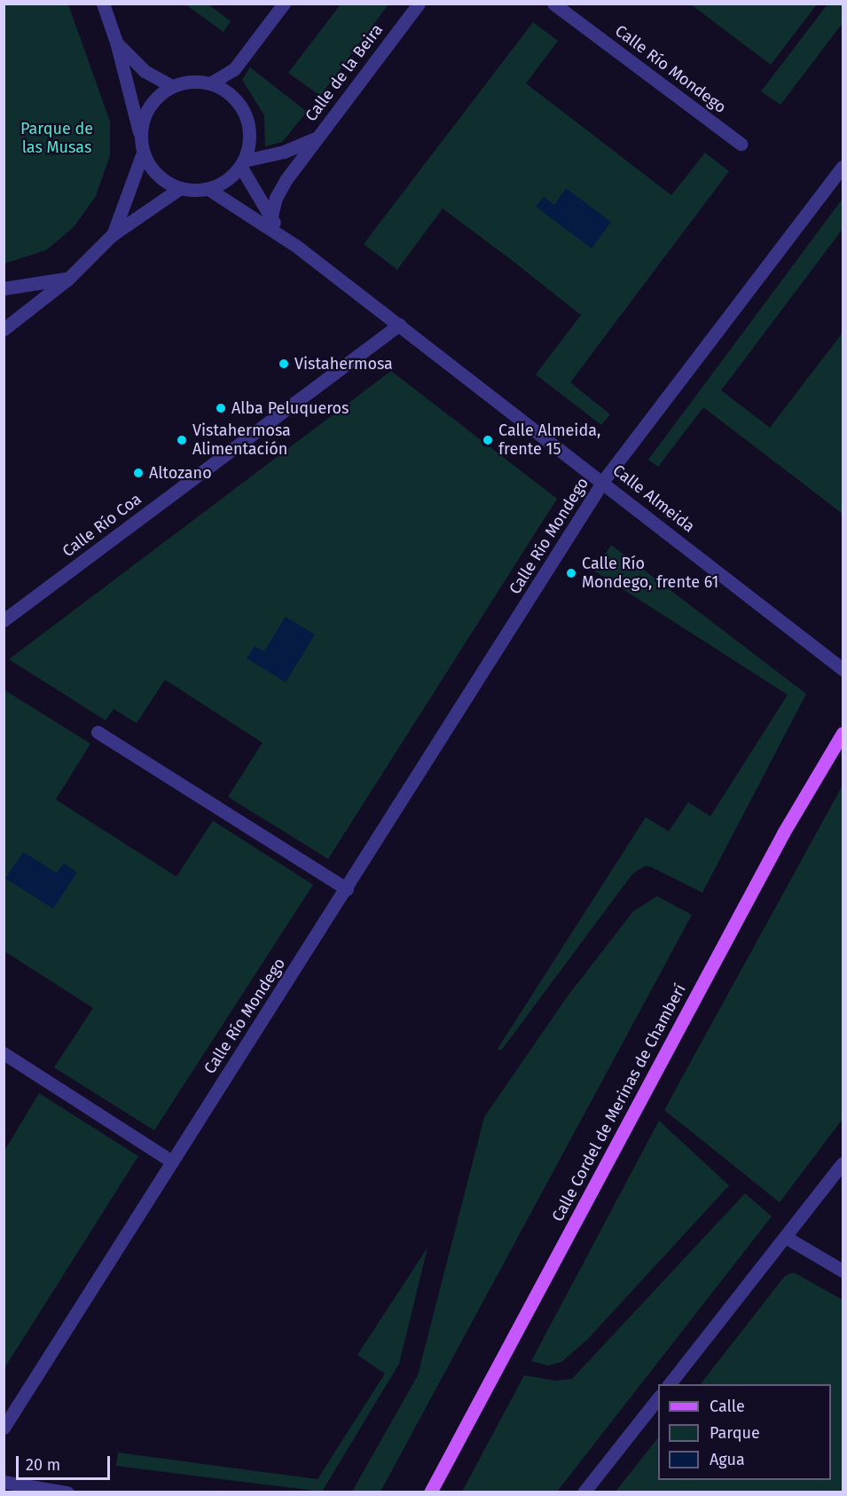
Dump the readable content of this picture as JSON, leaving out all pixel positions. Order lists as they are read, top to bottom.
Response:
{
  "streets": {
    "main road": ["Calle Cordel de Merinas de Chamberí"],
    "street": [
      "Calle Río Mondego",
      "Calle de la Beira",
      "Calle Almeida",
      "Calle Río Coa"
    ]
  },
  "crossings": [
    ["Calle Río Mondego", "Calle Almeida"],
    ["Calle de la Beira", "Calle Almeida"],
    ["Calle Almeida", "Calle Río Coa"]
  ],
  "parks": ["Parque de las Musas"],
  "places": [
    "Vistahermosa",
    "Alba Peluqueros",
    "Vistahermosa Alimentación",
    "Calle Almeida, frente 15",
    "Altozano",
    "Calle Río Mondego, frente 61"
  ],
  "legend": ["Calle", "Parque", "Agua"],
  "scale_bar": "20 m"
}
